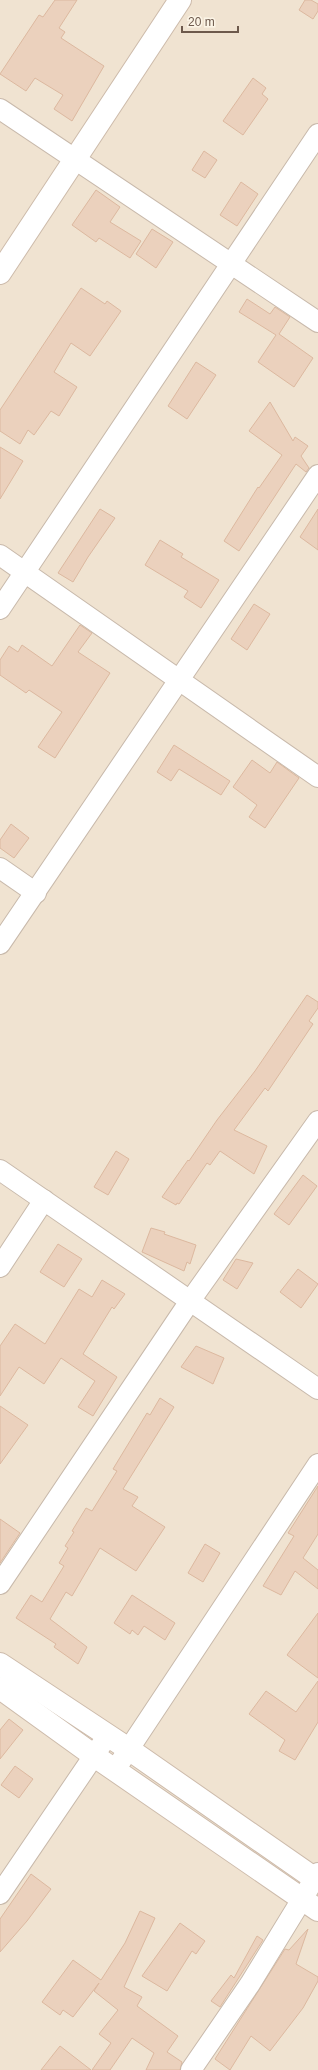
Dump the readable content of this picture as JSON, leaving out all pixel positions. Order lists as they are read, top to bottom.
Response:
{
  "scale_bar": "20 m"
}
